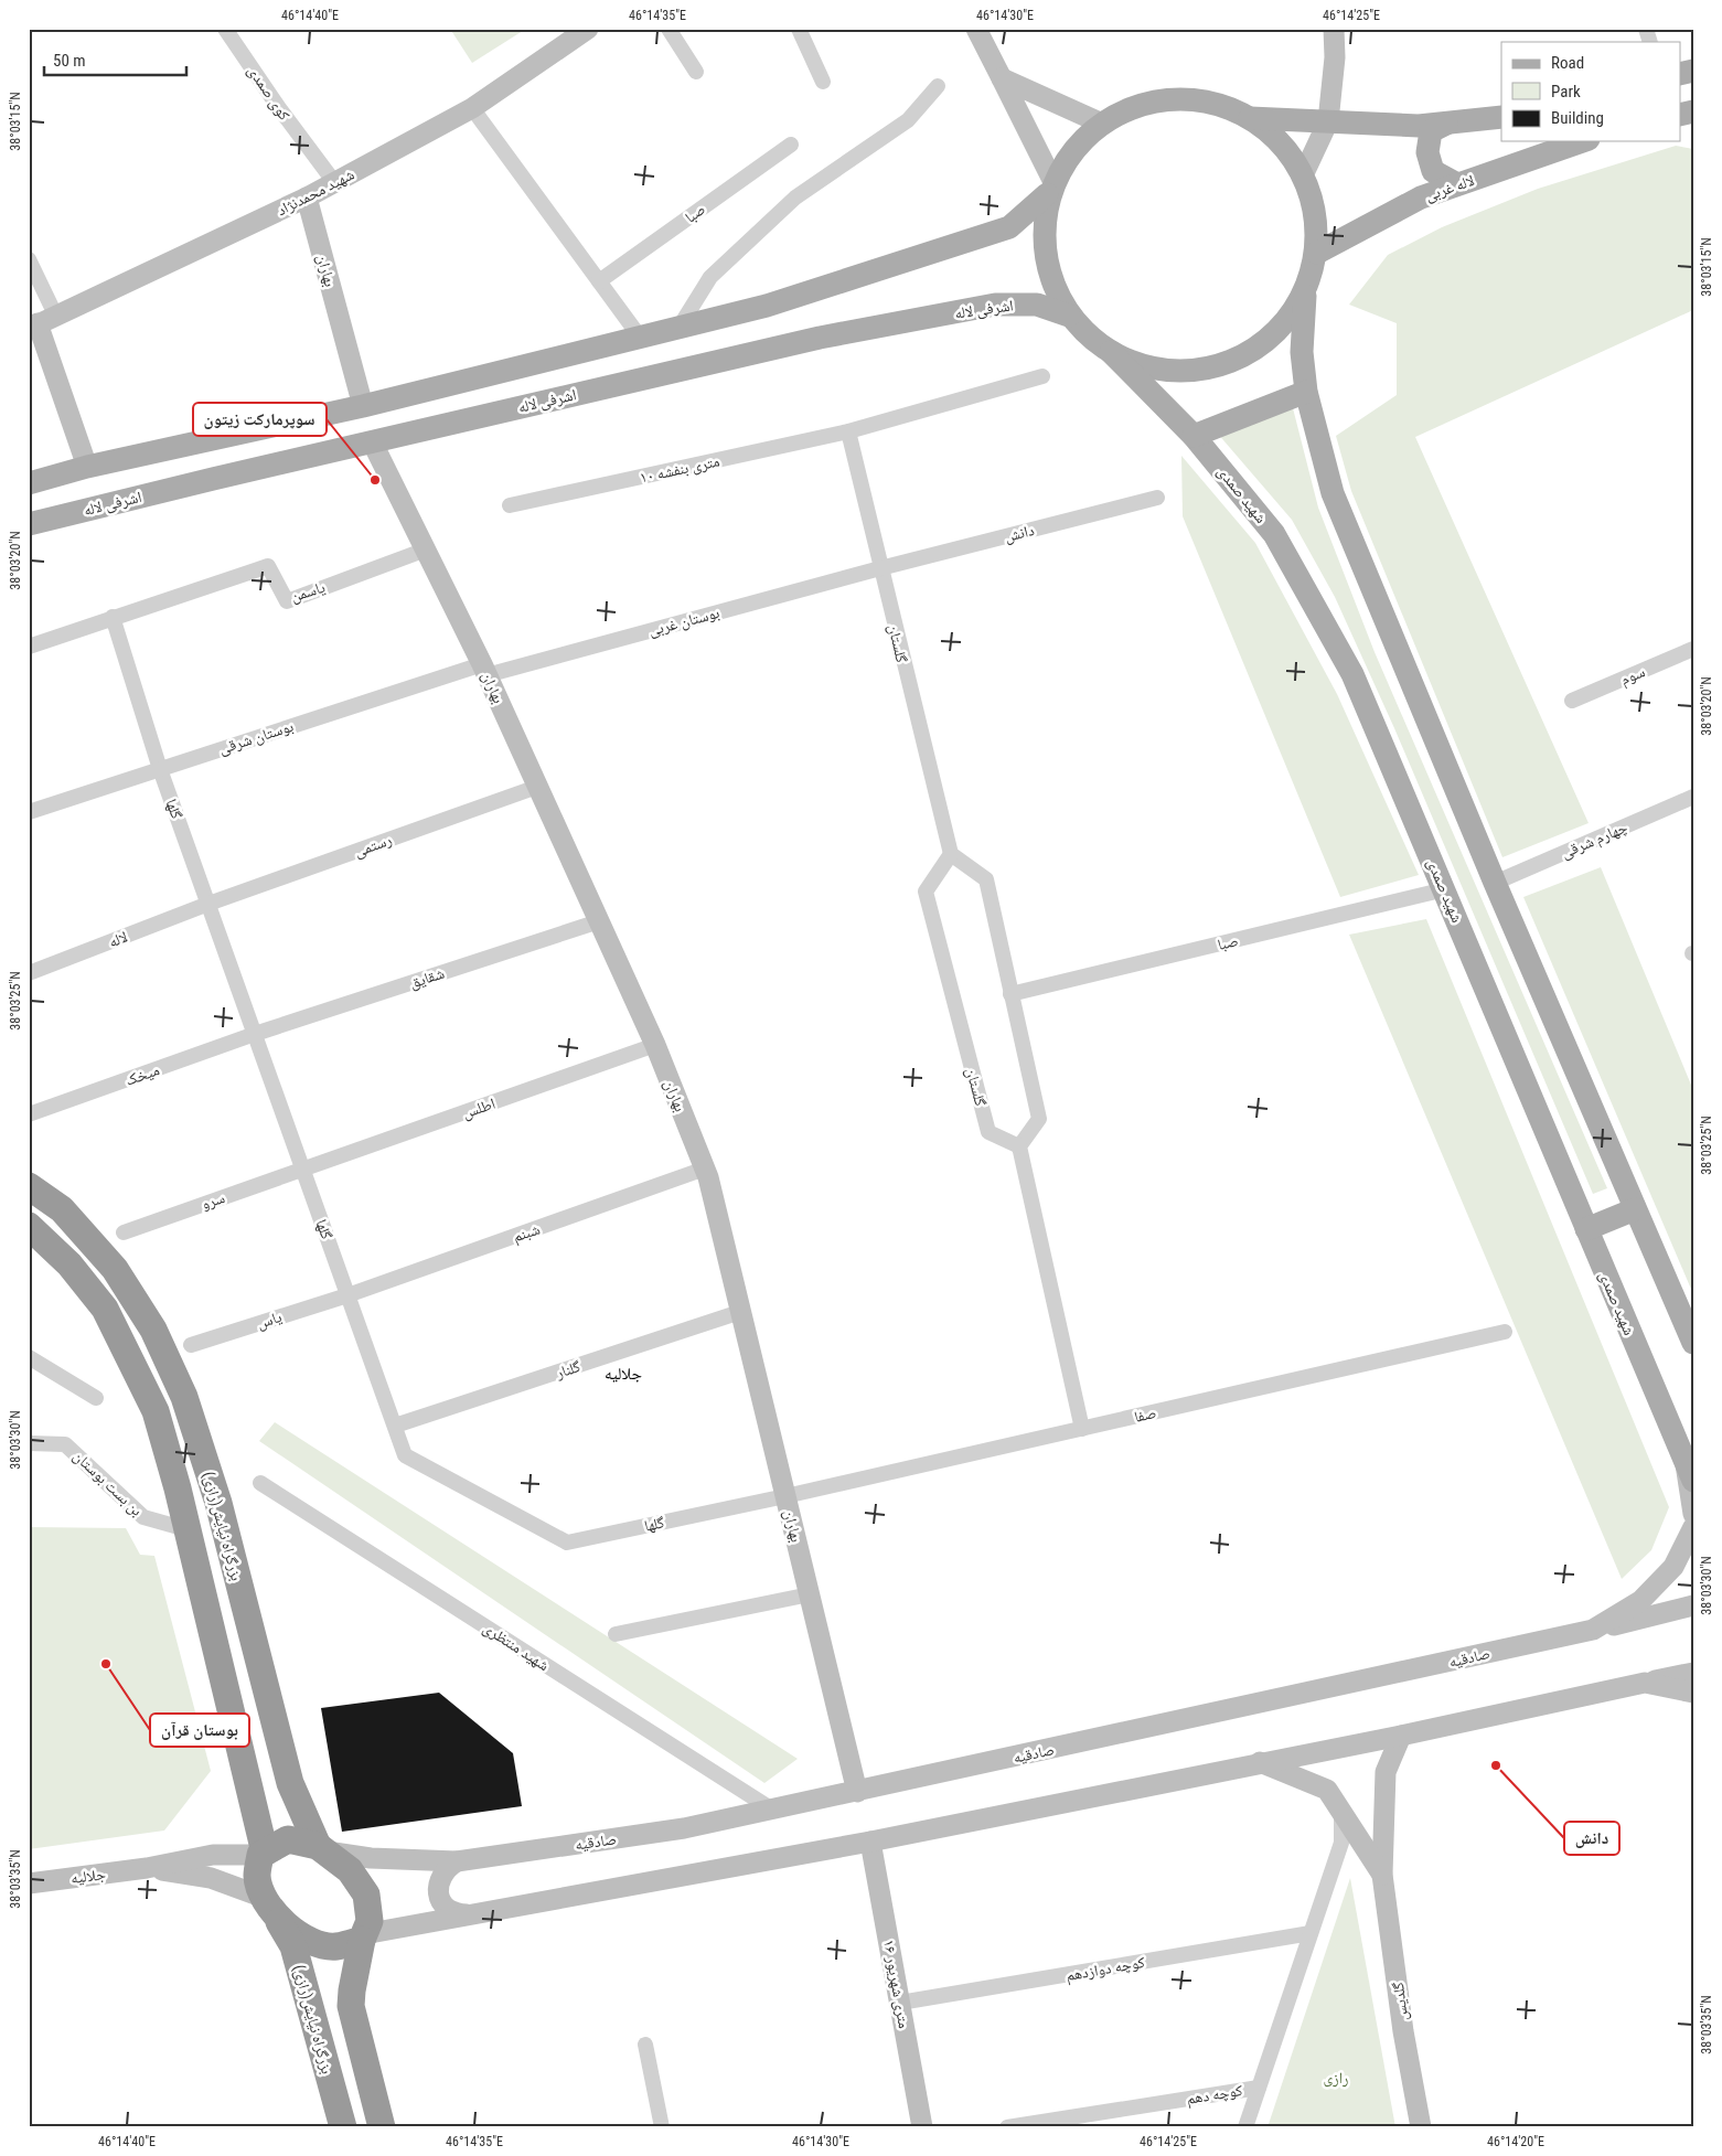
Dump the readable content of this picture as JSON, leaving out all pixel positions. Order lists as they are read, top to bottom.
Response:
{
  "streets": {
    "highway": ["بزرگراه نیایش(رازی)"],
    "main road": [
      "لاله غربی",
      "شهید محمدنژاد",
      "بهاران",
      "اشرفی لاله",
      "شهید صمدی",
      "صادقیه",
      "جلالیه",
      "۱۶ متری شهریور",
      "گلدیس"
    ],
    "street": [
      "کوی صمدی",
      "صبا",
      "۱۰ متری بنفشه",
      "دانش",
      "یاسمن",
      "بوستان غربی",
      "گلستان",
      "سوم",
      "بوستان شرقی",
      "گلها",
      "چهارم شرقی",
      "رستمی",
      "لاله",
      "شقایق",
      "میخک",
      "اطلس",
      "سرو",
      "شبنم",
      "یاس",
      "گلنار",
      "صفا",
      "بن بست بوستان",
      "شهید منتظری",
      "کوچه دوازدهم",
      "کوچه دهم"
    ]
  },
  "crossings": [
    ["کوی صمدی", "شهید محمدنژاد"],
    ["شهید محمدنژاد", "بهاران"],
    ["صبا", "شهید صمدی"],
    ["بهاران", "اشرفی لاله"],
    ["بهاران", "یاسمن"],
    ["بهاران", "بوستان غربی"],
    ["بهاران", "بوستان شرقی"],
    ["بهاران", "گلها"],
    ["بهاران", "رستمی"],
    ["بهاران", "شقایق"],
    ["بهاران", "اطلس"],
    ["بهاران", "شبنم"],
    ["بهاران", "گلنار"],
    ["بهاران", "صفا"],
    ["بهاران", "صادقیه"],
    ["اشرفی لاله", "شهید صمدی"],
    ["۱۰ متری بنفشه", "گلستان"],
    ["دانش", "بوستان غربی"],
    ["دانش", "گلستان"],
    ["یاسمن", "گلها"],
    ["بوستان غربی", "گلستان"],
    ["بوستان غربی", "بوستان شرقی"],
    ["بوستان شرقی", "گلها"],
    ["گلها", "رستمی"],
    ["گلها", "لاله"],
    ["گلها", "شقایق"],
    ["گلها", "میخک"],
    ["گلها", "اطلس"],
    ["گلها", "سرو"],
    ["گلها", "شبنم"],
    ["گلها", "یاس"],
    ["گلها", "گلنار"],
    ["گلها", "صفا"],
    ["رستمی", "لاله"],
    ["شقایق", "میخک"],
    ["اطلس", "سرو"],
    ["شبنم", "یاس"],
    ["بزرگراه نیایش(رازی)", "صادقیه"],
    ["شهید منتظری", "صادقیه"],
    ["کوچه دوازدهم", "۱۶ متری شهریور"]
  ],
  "districts": ["جلالیه"],
  "parks": ["رازی"],
  "places": ["سوپرمارکت زیتون", "بوستان قرآن", "دانش"],
  "legend": ["Road", "Park", "Building"],
  "scale_bar": "50 m",
  "coordinates": [
    "46°14'40\"E",
    "46°14'35\"E",
    "46°14'30\"E",
    "46°14'25\"E",
    "38°03'15\"N",
    "38°03'20\"N",
    "38°03'25\"N",
    "38°03'30\"N",
    "38°03'35\"N",
    "46°14'20\"E"
  ]
}
